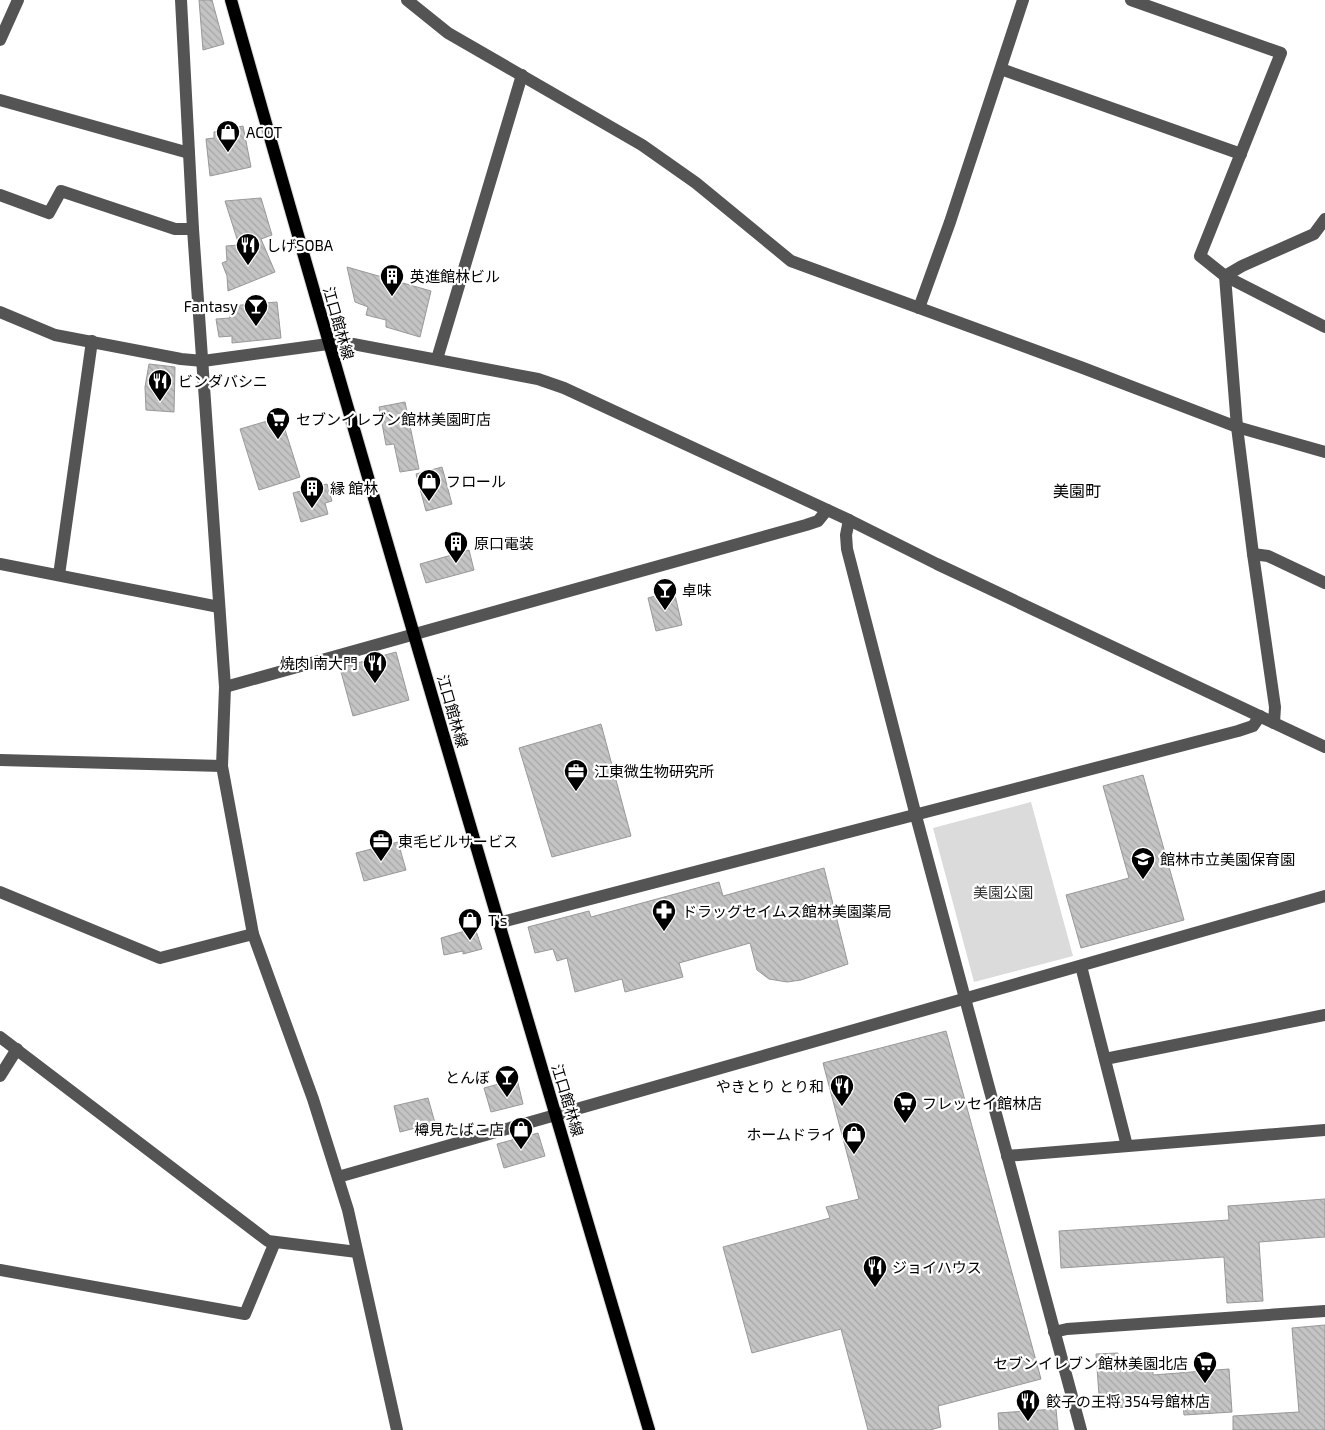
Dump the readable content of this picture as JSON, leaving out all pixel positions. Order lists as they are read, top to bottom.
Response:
{
  "streets": {
    "main road": ["江口館林線"]
  },
  "districts": ["美園町"],
  "parks": ["美園公園"],
  "places": {
    "shop": [
      "ACOT",
      "フロール",
      "T's",
      "樽見たばこ店",
      "ホームドライ"
    ],
    "restaurant": [
      "しげSOBA",
      "ビンダバシニ",
      "焼肉 南大門",
      "やきとり とり和",
      "ジョイハウス",
      "餃子の王将 354号館林店"
    ],
    "building": ["英進館林ビル", "縁 館林", "原口電装"],
    "bar": ["Fantasy", "卓味", "とんぼ"],
    "supermarket": ["セブンイレブン館林美園町店", "フレッセイ館林店", "セブンイレブン館林美園北店"],
    "office": ["江東微生物研究所", "東毛ビルサービス"],
    "school or university": ["館林市立美園保育園"],
    "pharmacy": ["ドラッグセイムス館林美園薬局"]
  }
}
